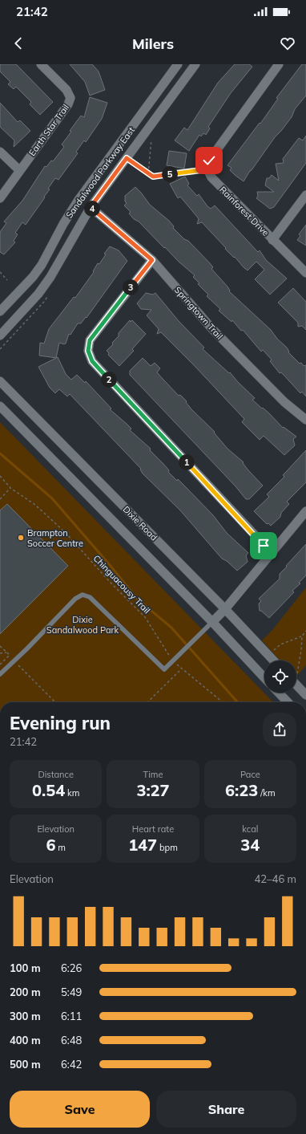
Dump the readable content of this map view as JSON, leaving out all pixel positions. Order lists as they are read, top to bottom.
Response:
{
  "streets": {
    "main road": [
      "Earth Star Trail",
      "Sandalwood Parkway East",
      "Rainforest Drive",
      "Springtown Trail",
      "Dixie Road"
    ],
    "path": ["Chinguacousy Trail"]
  },
  "crossings": [
    ["Sandalwood Parkway East", "Springtown Trail"]
  ],
  "parks": ["Dixie Sandalwood Park"],
  "places": ["Brampton Soccer Centre"],
  "page": {
    "status": "21:42",
    "header": "Milers",
    "pins": [
      "5",
      "4",
      "3",
      "2",
      "1"
    ],
    "heading": ["Evening run", "21:42"],
    "stats": [
      ["Distance", "0.54 km"],
      ["Time", "3:27"],
      ["Pace", "6:23 /km"],
      ["Elevation", "6 m"],
      ["Heart rate", "147 bpm"],
      ["kcal", "34"]
    ],
    "chart": ["Elevation", "42–46 m"],
    "list": [
      {
        "name": "100 m",
        "note": "6:26"
      },
      {
        "name": "200 m",
        "note": "5:49"
      },
      {
        "name": "300 m",
        "note": "6:11"
      },
      {
        "name": "400 m",
        "note": "6:48"
      },
      {
        "name": "500 m",
        "note": "6:42"
      }
    ],
    "buttons": ["Save", "Share"]
  }
}
